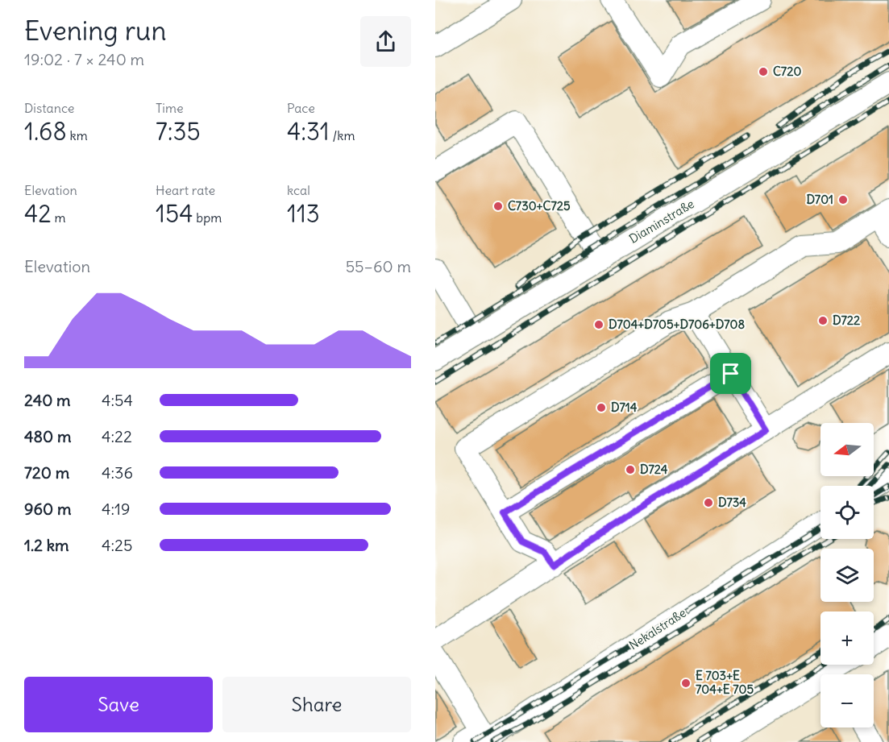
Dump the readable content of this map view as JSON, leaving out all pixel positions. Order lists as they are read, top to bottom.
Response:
{
  "streets": {
    "street": ["Diaminstraße", "Nekalstraße"]
  },
  "places": [
    "C720",
    "D701",
    "C730+C725",
    "D722",
    "D704+D705+D706+D708",
    "D714",
    "D724",
    "D734",
    "E 703+E 704+E 705"
  ],
  "north": "left",
  "page": {
    "heading": ["Evening run", "19:02 · 7 × 240 m"],
    "stats": [
      ["Distance", "1.68 km"],
      ["Time", "7:35"],
      ["Pace", "4:31 /km"],
      ["Elevation", "42 m"],
      ["Heart rate", "154 bpm"],
      ["kcal", "113"]
    ],
    "chart": ["Elevation", "55–60 m"],
    "list": [
      {
        "name": "240 m",
        "note": "4:54"
      },
      {
        "name": "480 m",
        "note": "4:22"
      },
      {
        "name": "720 m",
        "note": "4:36"
      },
      {
        "name": "960 m",
        "note": "4:19"
      },
      {
        "name": "1.2 km",
        "note": "4:25"
      }
    ],
    "map_buttons": ["+", "−"],
    "buttons": ["Save", "Share"]
  }
}
